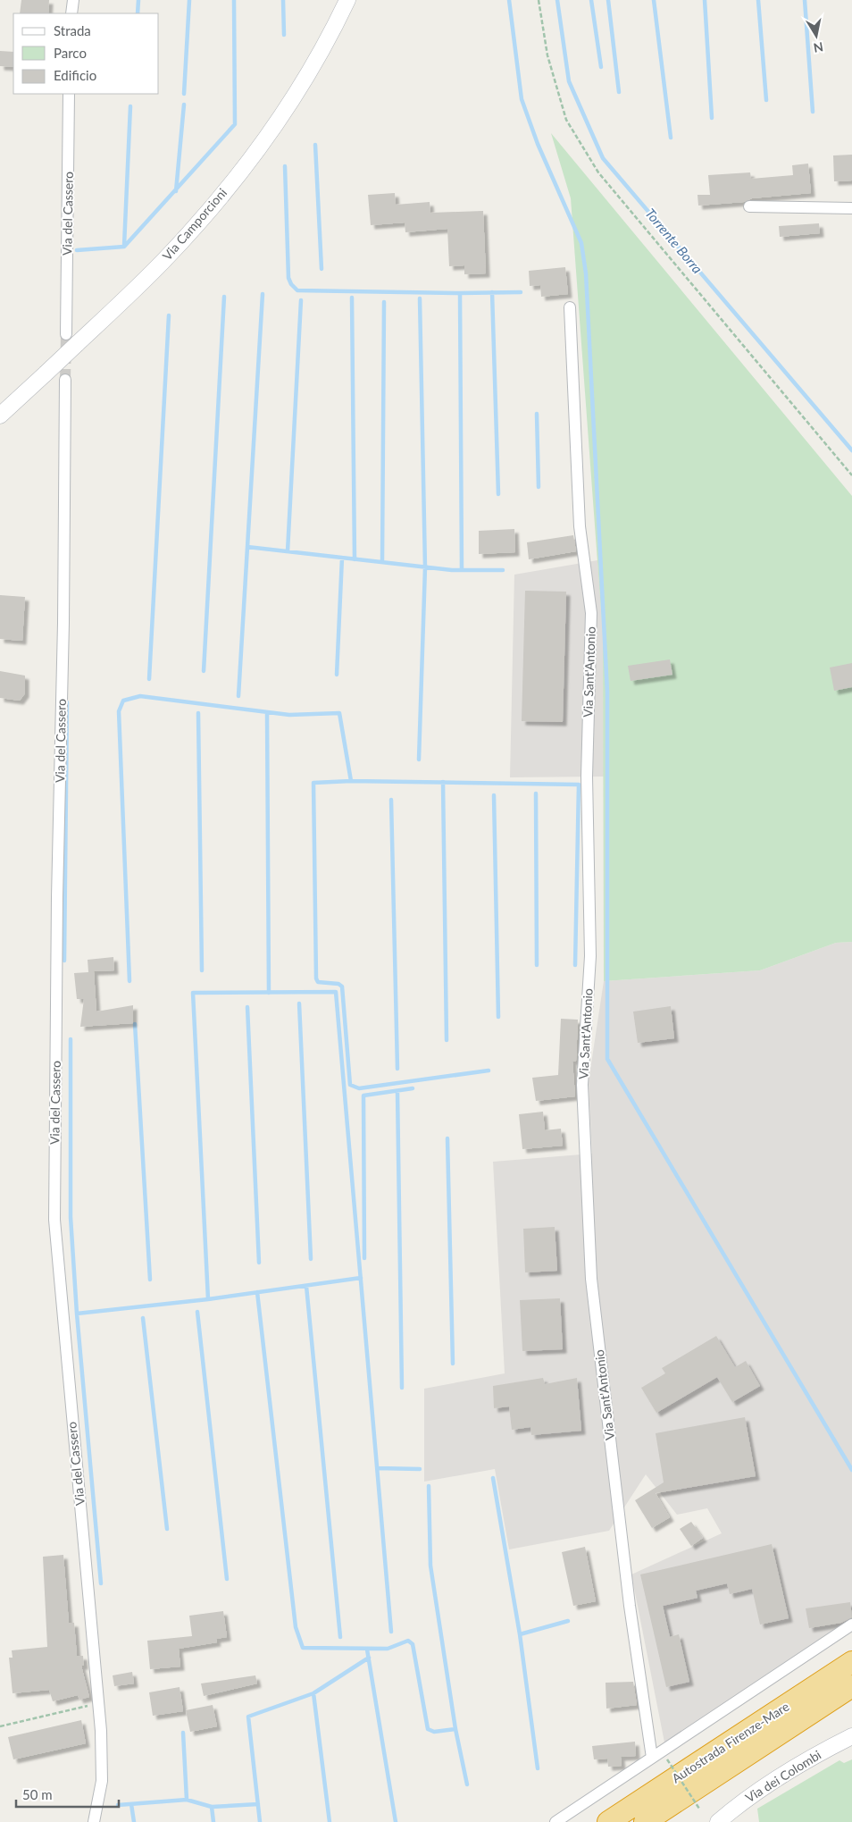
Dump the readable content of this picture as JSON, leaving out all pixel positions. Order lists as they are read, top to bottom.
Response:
{
  "streets": {
    "highway": ["Autostrada Firenze-Mare"],
    "main road": ["Via Camporcioni", "Via dei Colombi"],
    "street": ["Via del Cassero", "Via Sant'Antonio"]
  },
  "crossings": [
    ["Via del Cassero", "Via Camporcioni"]
  ],
  "water": ["Torrente Borra"],
  "legend": ["Strada", "Parco", "Edificio"],
  "scale_bar": "50 m",
  "north": "bottom"
}
